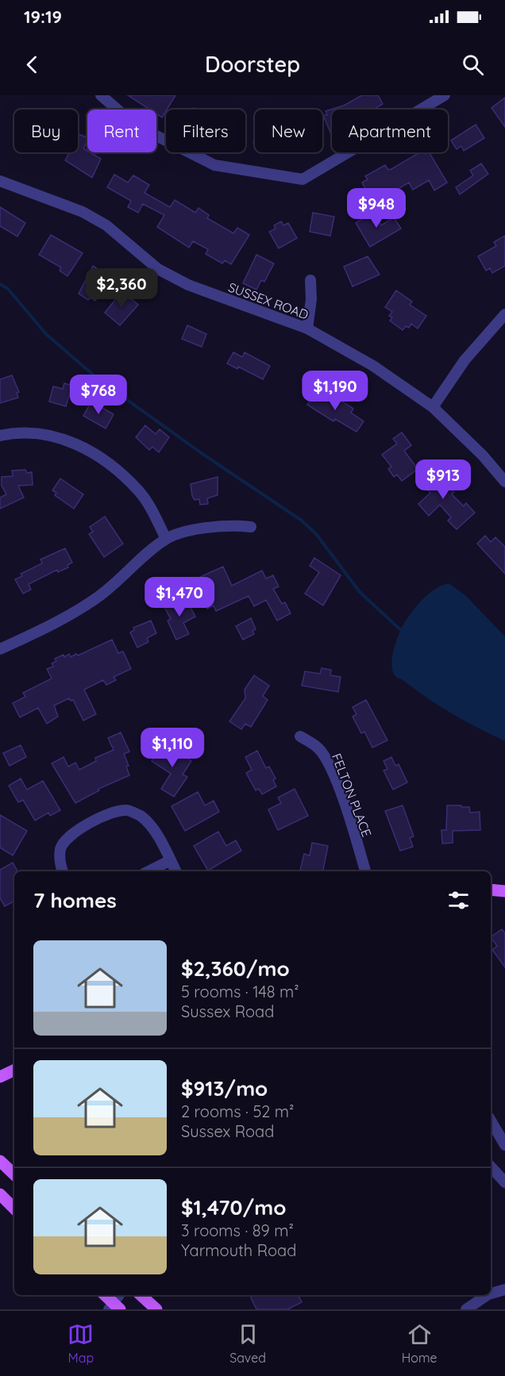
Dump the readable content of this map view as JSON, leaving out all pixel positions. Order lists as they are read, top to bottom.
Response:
{
  "streets": {
    "street": ["SUSSEX ROAD", "FELTON PLACE"]
  },
  "page": {
    "status": "19:19",
    "header": "Doorstep",
    "chip": [
      "Buy",
      "Rent",
      "Filters",
      "New",
      "Apartment"
    ],
    "price": [
      "$948",
      "$2,360",
      "$1,190",
      "$768",
      "$913",
      "$1,470",
      "$1,110"
    ],
    "heading": "7 homes",
    "list": [
      {
        "name": "$2,360/mo",
        "note": "5 rooms · 148 m² · Sussex Road"
      },
      {
        "name": "$913/mo",
        "note": "2 rooms · 52 m² · Sussex Road"
      },
      {
        "name": "$1,470/mo",
        "note": "3 rooms · 89 m² · Yarmouth Road"
      }
    ],
    "tabs": ["Map", "Saved", "Home"]
  }
}
